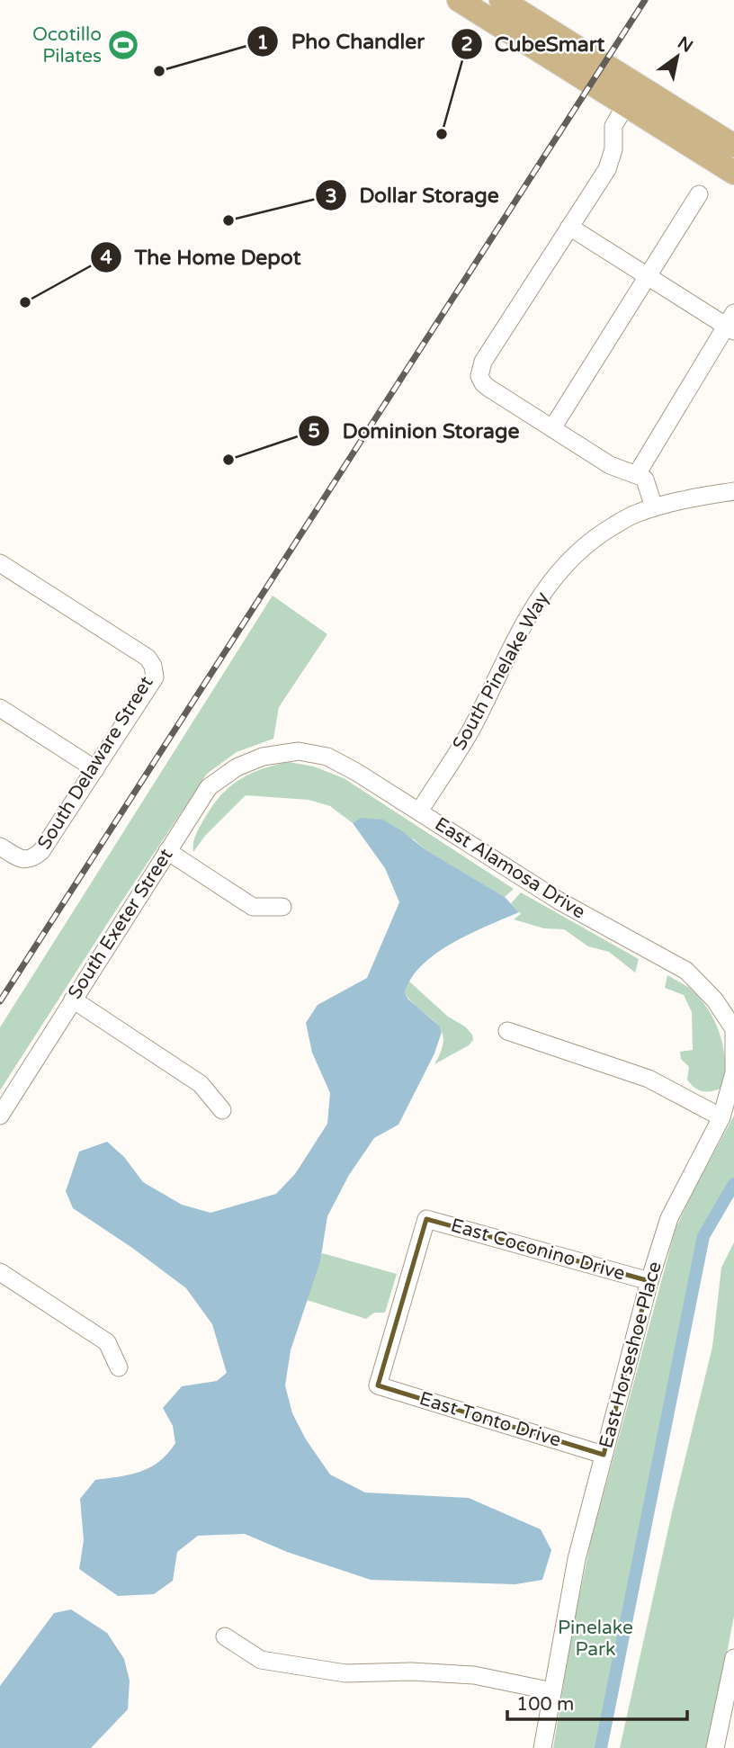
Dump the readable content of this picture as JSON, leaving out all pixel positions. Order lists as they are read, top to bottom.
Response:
{
  "streets": {
    "street": [
      "South Pinelake Way",
      "South Delaware Street",
      "East Alamosa Drive",
      "South Exeter Street",
      "East Coconino Drive",
      "East Horseshoe Place",
      "East Tonto Drive"
    ]
  },
  "crossings": [
    ["South Pinelake Way", "East Alamosa Drive"],
    ["East Alamosa Drive", "South Exeter Street"],
    ["East Alamosa Drive", "East Horseshoe Place"],
    ["East Coconino Drive", "East Horseshoe Place"],
    ["East Coconino Drive", "East Tonto Drive"],
    ["East Horseshoe Place", "East Tonto Drive"]
  ],
  "parks": ["Pinelake Park"],
  "places": {
    "sports": ["Ocotillo Pilates"],
    "other": [
      "Pho Chandler",
      "CubeSmart",
      "Dollar Storage",
      "The Home Depot",
      "Dominion Storage"
    ]
  },
  "scale_bar": "100 m",
  "north": "top right"
}
